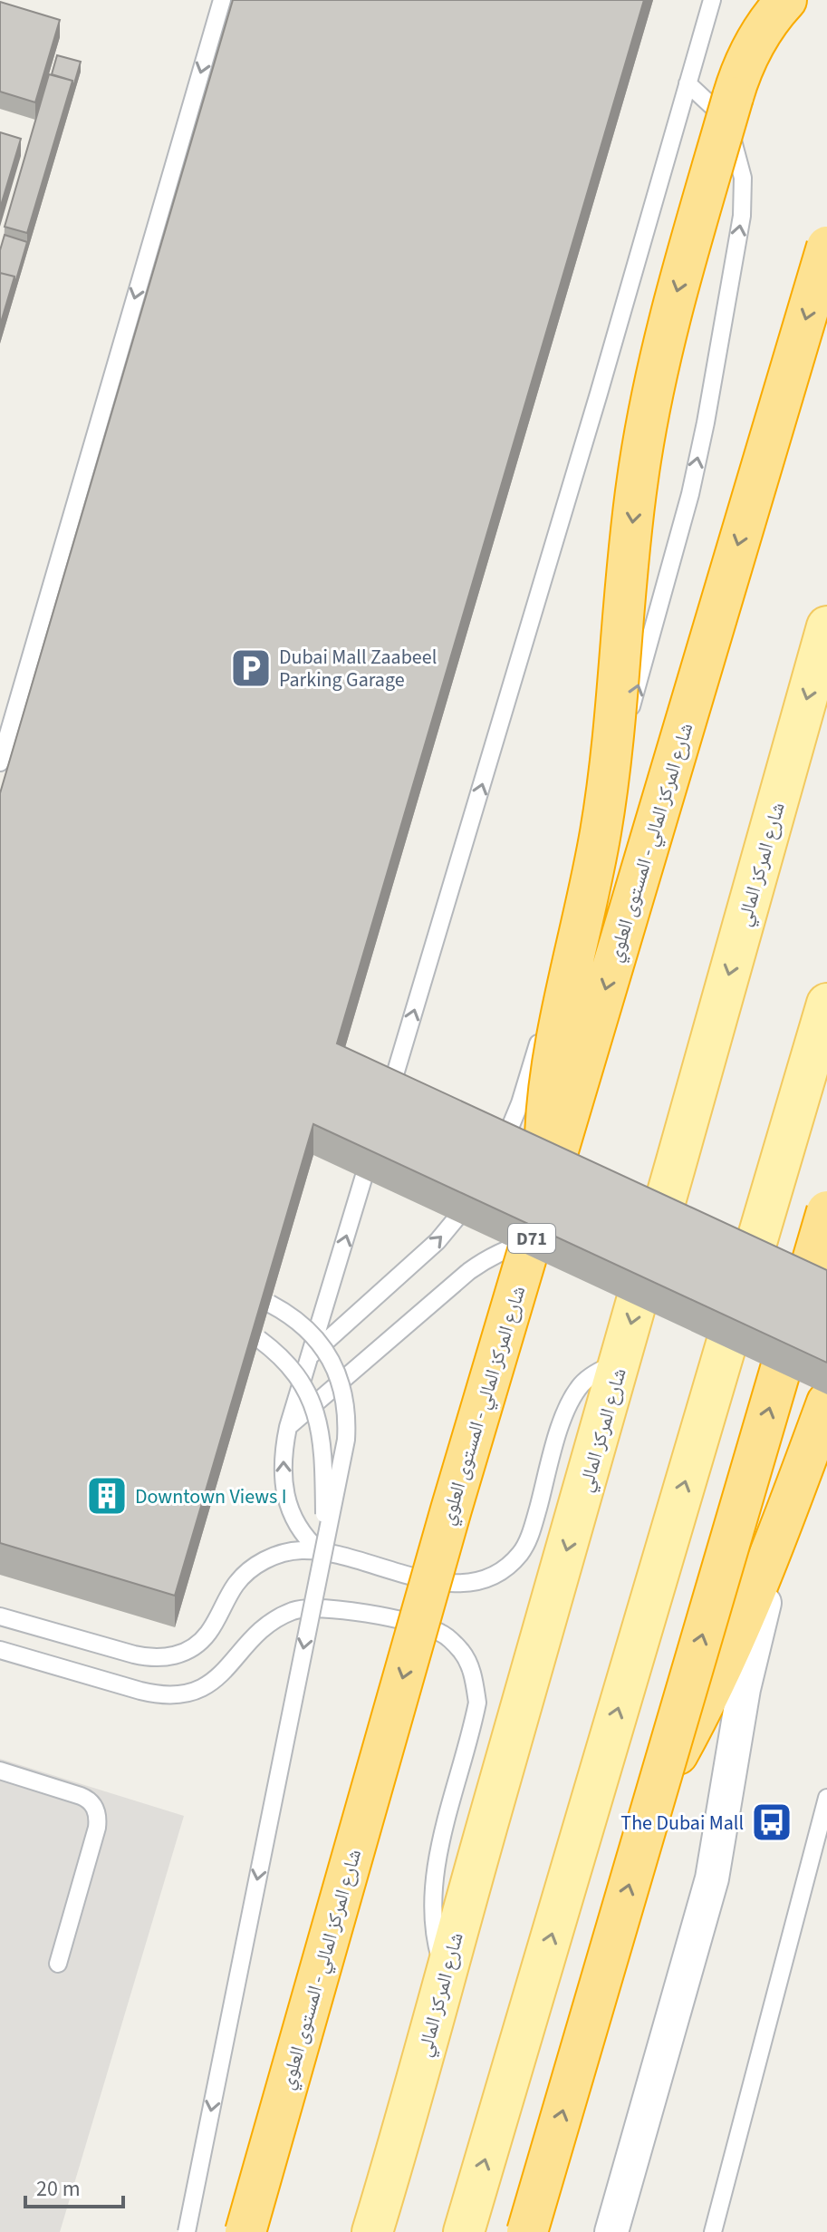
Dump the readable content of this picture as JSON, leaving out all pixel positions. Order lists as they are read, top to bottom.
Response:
{
  "streets": {
    "highway": ["شارع المركز المالي - المستوى العلوي", "D71"],
    "main road": ["شارع المركز المالي"]
  },
  "places": {
    "parking": ["Dubai Mall Zaabeel Parking Garage"],
    "building": ["Downtown Views I"],
    "bus stop": ["The Dubai Mall"]
  },
  "scale_bar": "20 m"
}
